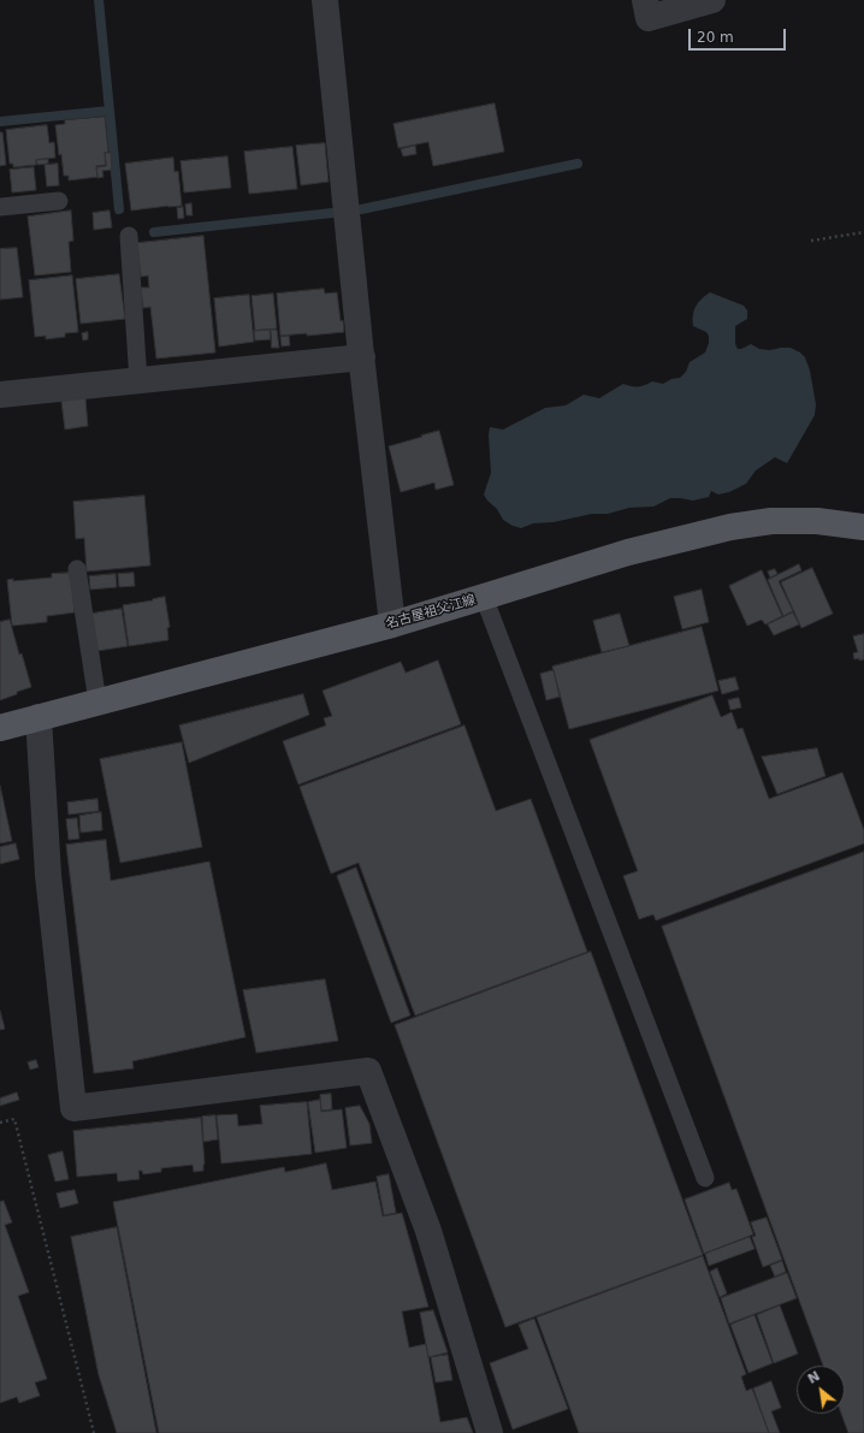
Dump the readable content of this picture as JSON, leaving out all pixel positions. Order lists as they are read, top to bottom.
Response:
{
  "streets": {
    "main road": ["名古屋祖父江線"]
  },
  "scale_bar": "20 m",
  "north": "top left"
}
